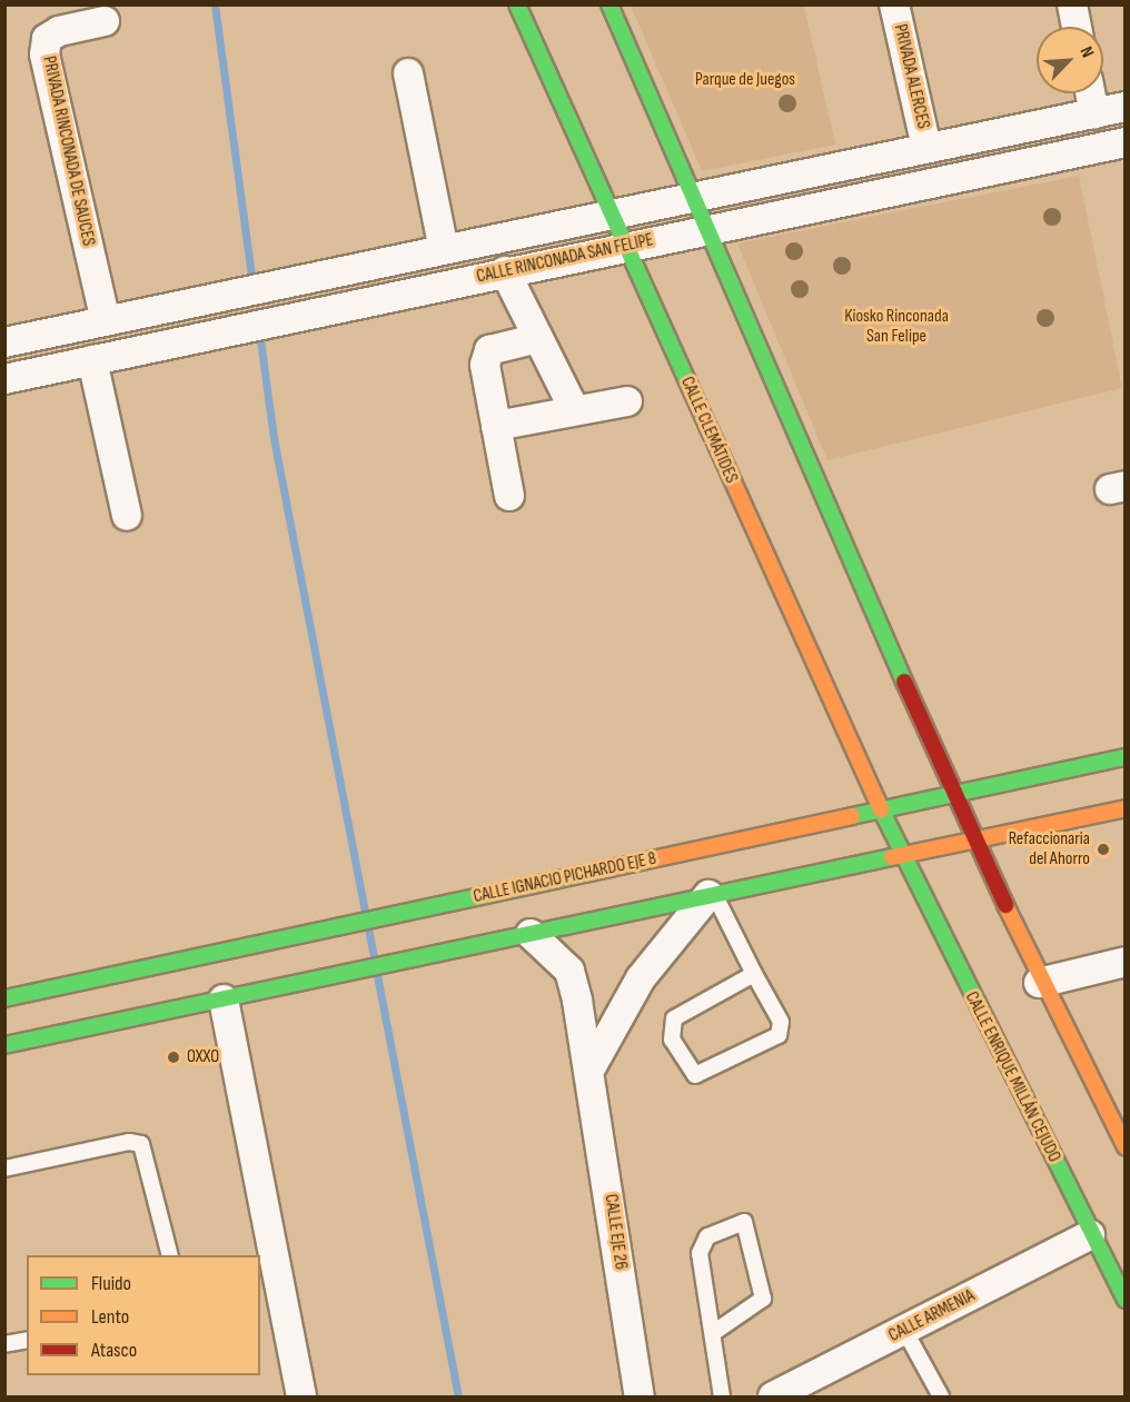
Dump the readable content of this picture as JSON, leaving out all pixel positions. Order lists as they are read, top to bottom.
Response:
{
  "streets": {
    "main road": ["CALLE CLEMÁTIDES", "CALLE IGNACIO PICHARDO EJE 8", "CALLE ENRIQUE MILLÁN CEJUDO"],
    "street": [
      "PRIVADA ALERCES",
      "PRIVADA RINCONADA DE SAUCES",
      "CALLE RINCONADA SAN FELIPE",
      "CALLE EJE 26",
      "CALLE ARMENIA"
    ]
  },
  "crossings": [
    ["PRIVADA ALERCES", "CALLE RINCONADA SAN FELIPE"],
    ["PRIVADA RINCONADA DE SAUCES", "CALLE RINCONADA SAN FELIPE"],
    ["CALLE RINCONADA SAN FELIPE", "CALLE CLEMÁTIDES"],
    ["CALLE CLEMÁTIDES", "CALLE IGNACIO PICHARDO EJE 8"],
    ["CALLE CLEMÁTIDES", "CALLE ENRIQUE MILLÁN CEJUDO"],
    ["CALLE ENRIQUE MILLÁN CEJUDO", "CALLE ARMENIA"]
  ],
  "parks": ["Parque de Juegos", "Kiosko Rinconada San Felipe"],
  "places": ["Refaccionaria del Ahorro", "OXXO"],
  "legend": ["Fluido", "Lento", "Atasco"],
  "north": "top right"
}
